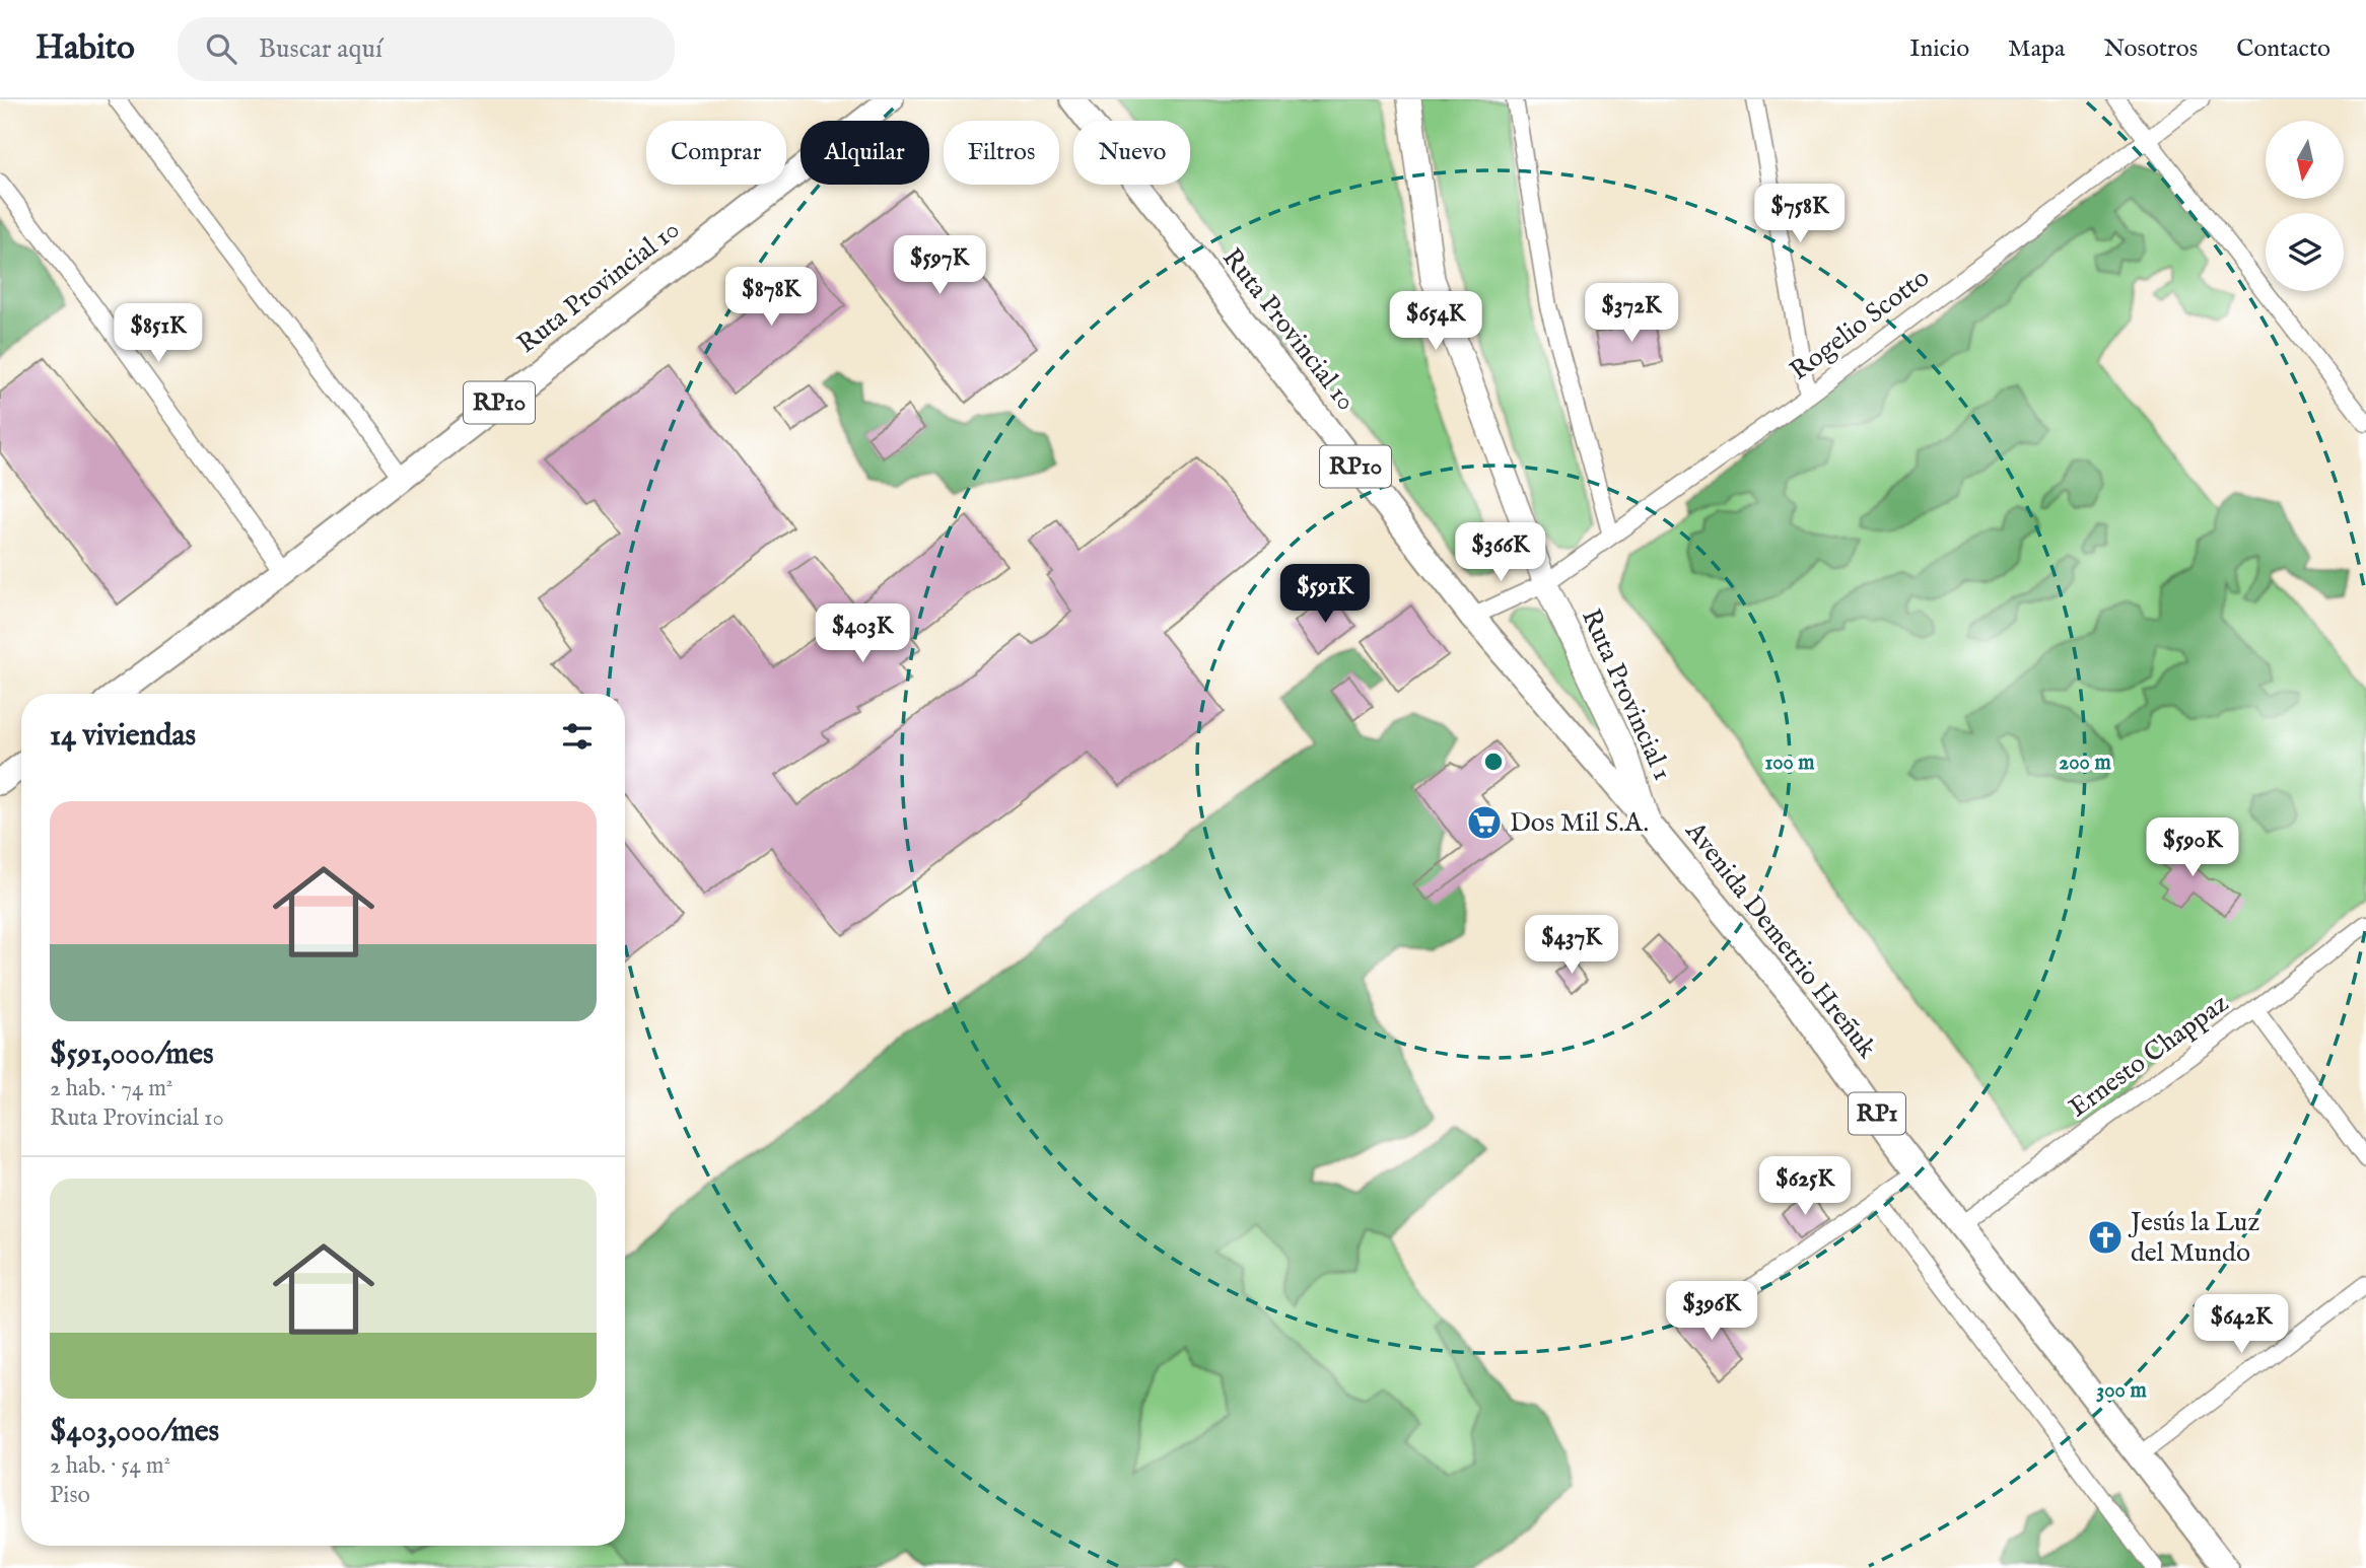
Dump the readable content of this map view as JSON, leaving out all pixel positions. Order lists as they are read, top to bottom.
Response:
{
  "streets": {
    "main road": [
      "Ruta Provincial 10",
      "RP10",
      "Ruta Provincial 1",
      "Avenida Demetrio Hreñuk",
      "RP1"
    ],
    "street": ["Rogelio Scotto", "Ernesto Chappaz"]
  },
  "crossings": [
    ["Ruta Provincial 10", "Rogelio Scotto"],
    ["Ruta Provincial 10", "Ruta Provincial 1"],
    ["Ruta Provincial 10", "Avenida Demetrio Hreñuk"],
    ["Rogelio Scotto", "Ruta Provincial 1"],
    ["Ruta Provincial 1", "Avenida Demetrio Hreñuk"],
    ["Avenida Demetrio Hreñuk", "Ernesto Chappaz"]
  ],
  "places": {
    "supermarket": ["Dos Mil S.A."],
    "church": ["Jesús la Luz del Mundo"]
  },
  "north": "bottom",
  "page": {
    "header": "Habito",
    "search": "Buscar aquí",
    "nav": [
      "Inicio",
      "Mapa",
      "Nosotros",
      "Contacto"
    ],
    "chip": [
      "Comprar",
      "Alquilar",
      "Filtros",
      "Nuevo"
    ],
    "price": [
      "$758K",
      "$597K",
      "$878K",
      "$372K",
      "$654K",
      "$851K",
      "$366K",
      "$591K",
      "$403K",
      "$590K",
      "$437K",
      "$625K",
      "$396K",
      "$642K"
    ],
    "heading": "14 viviendas",
    "list": [
      {
        "name": "$591,000/mes",
        "note": "2 hab. · 74 m² · Ruta Provincial 10"
      },
      {
        "name": "$403,000/mes",
        "note": "2 hab. · 54 m² · Piso"
      }
    ]
  },
  "rings": ["100 m", "200 m", "300 m"]
}
